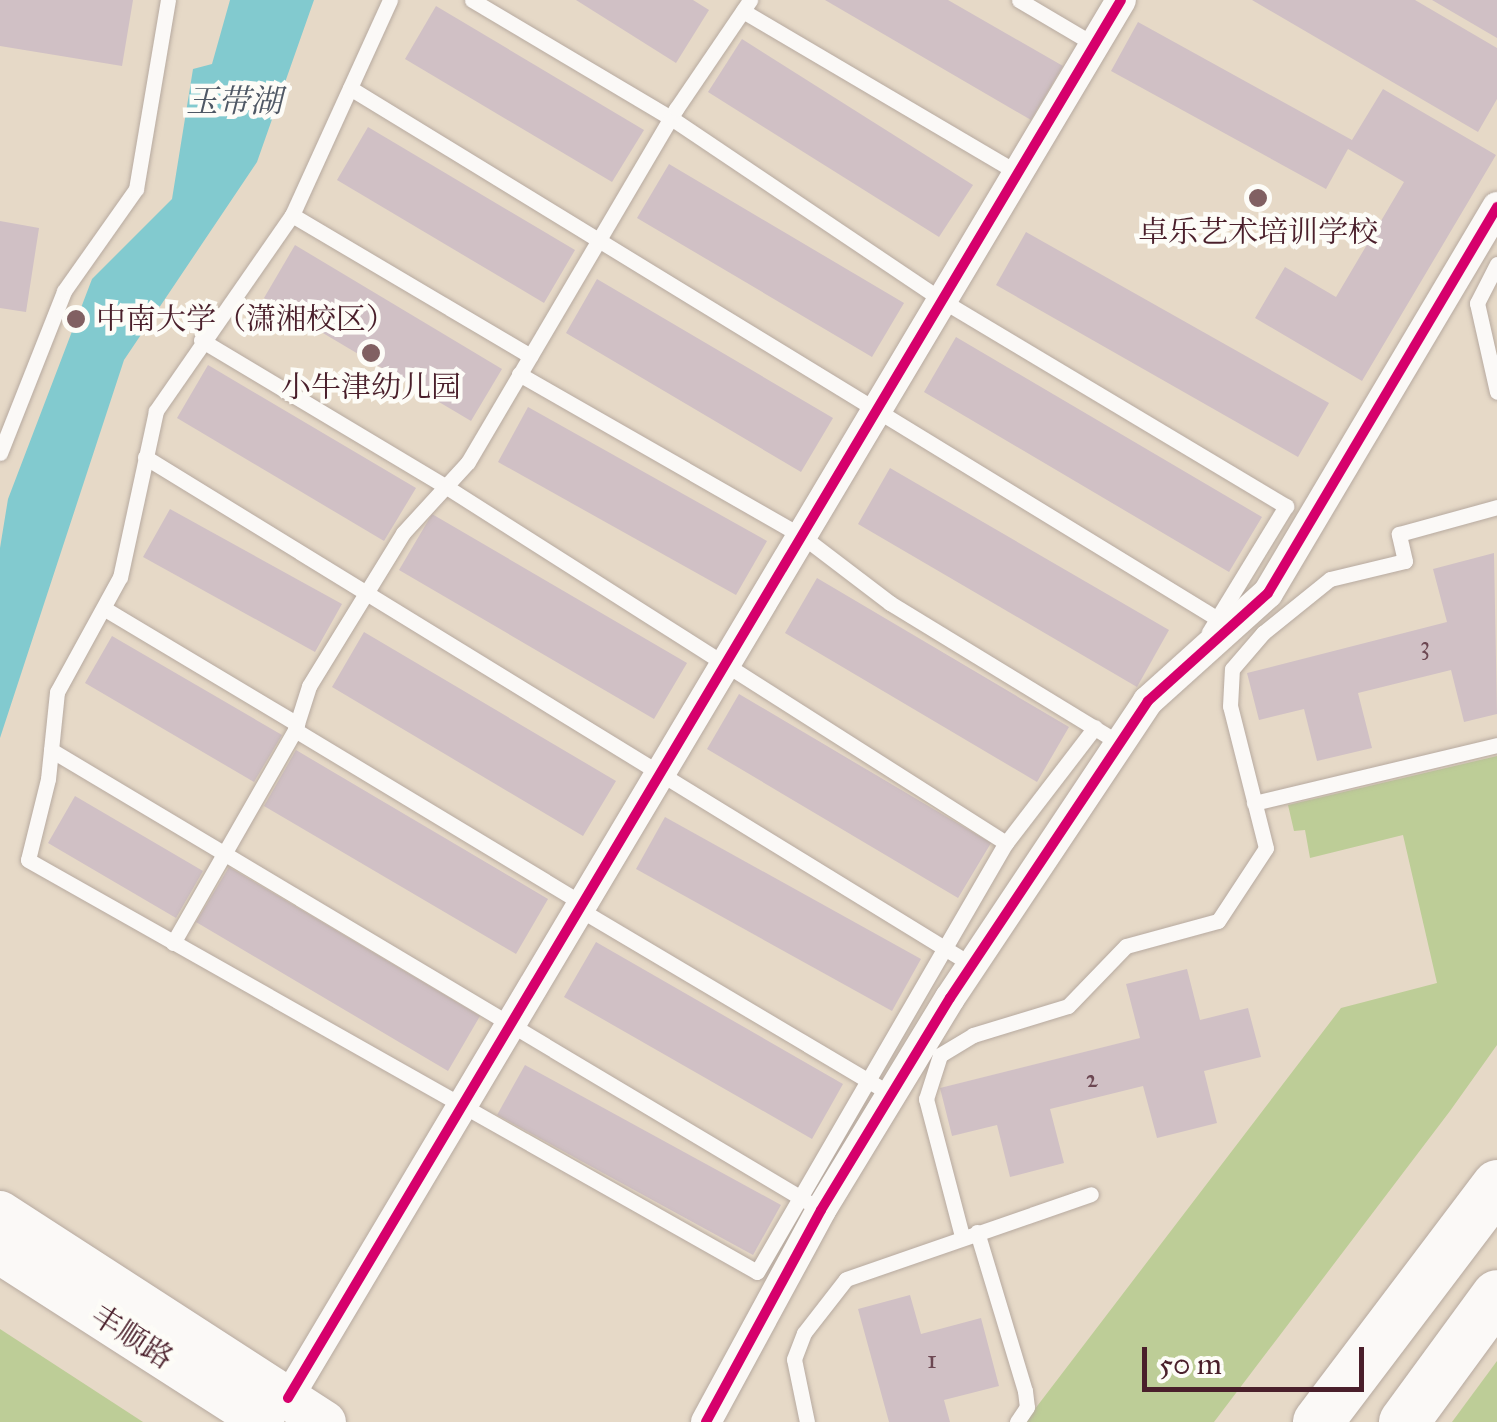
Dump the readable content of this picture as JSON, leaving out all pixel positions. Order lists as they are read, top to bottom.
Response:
{
  "streets": {
    "main road": ["丰顺路"]
  },
  "water": ["玉带湖"],
  "places": ["卓乐艺术培训学校", "中南大学（潇湘校区）", "小牛津幼儿园"],
  "house_numbers": ["3", "2", "1"],
  "scale_bar": "50 m"
}
